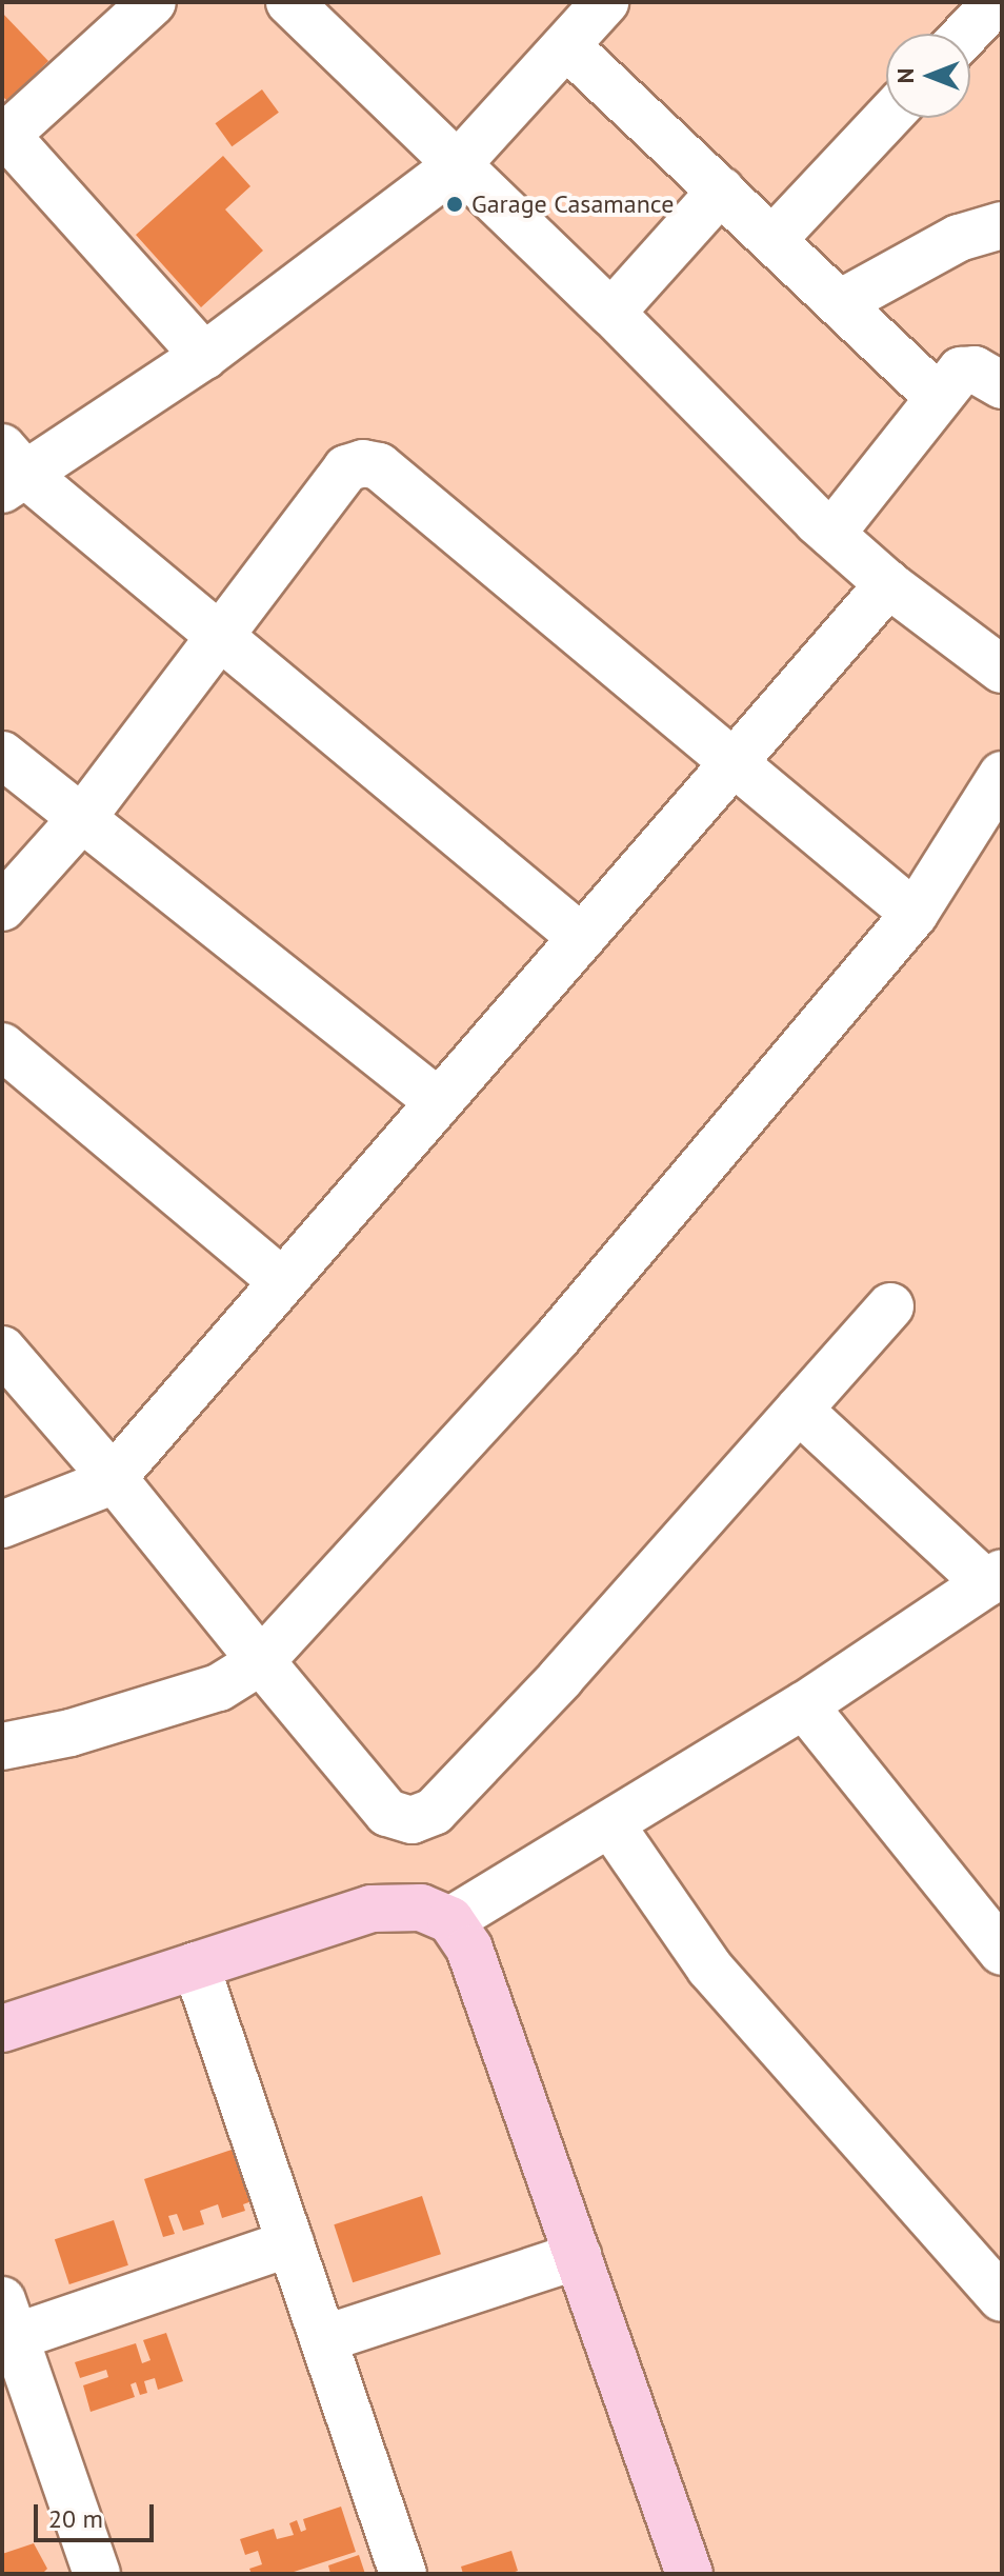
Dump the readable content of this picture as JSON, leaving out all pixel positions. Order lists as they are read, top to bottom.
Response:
{
  "places": ["Garage Casamance"],
  "scale_bar": "20 m",
  "north": "left"
}
